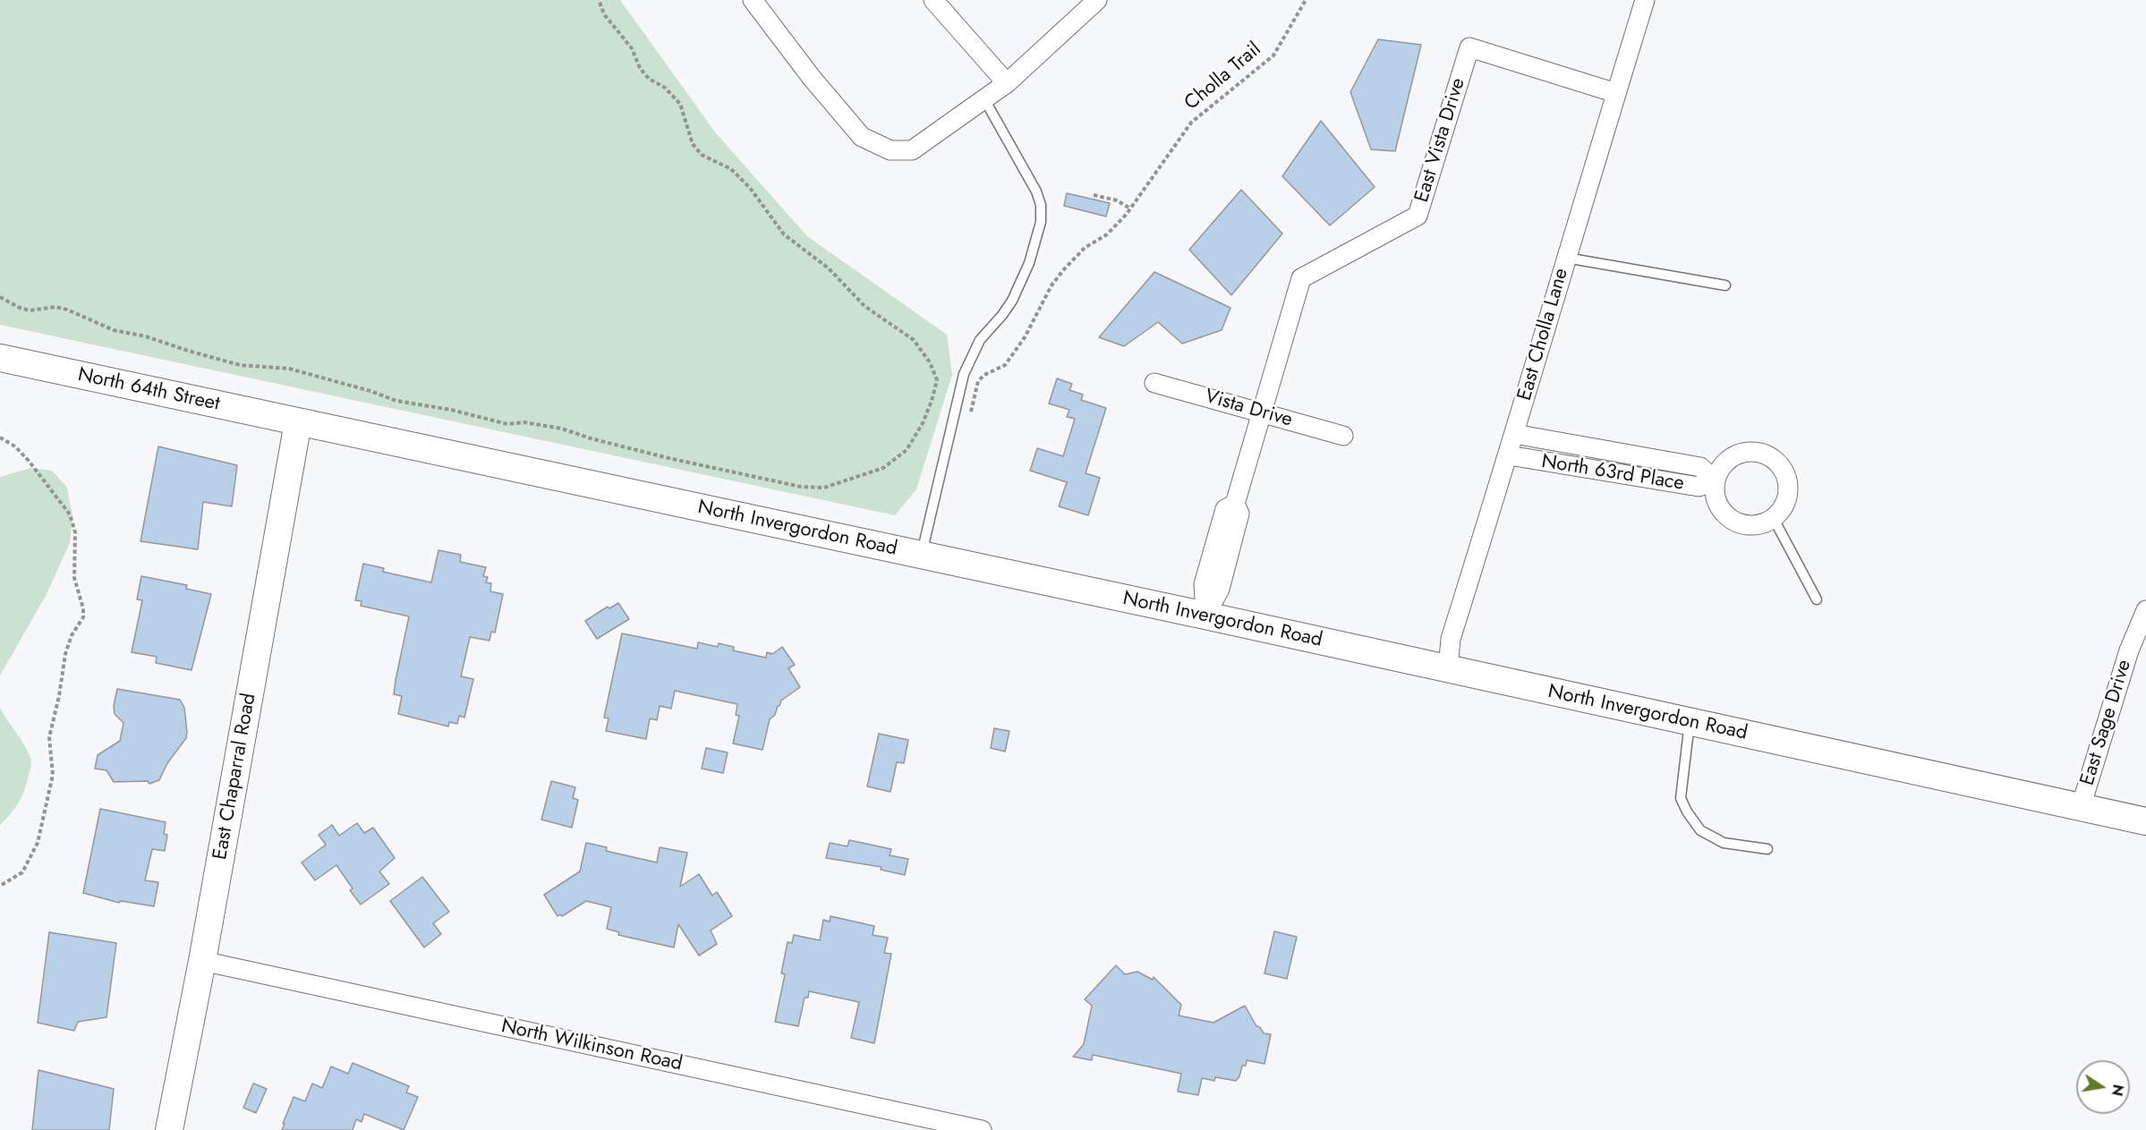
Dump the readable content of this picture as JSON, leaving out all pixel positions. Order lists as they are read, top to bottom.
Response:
{
  "streets": {
    "street": [
      "East Vista Drive",
      "East Cholla Lane",
      "North 64th Street",
      "Vista Drive",
      "North 63rd Place",
      "North Invergordon Road",
      "East Sage Drive",
      "East Chaparral Road",
      "North Wilkinson Road"
    ],
    "path": ["Cholla Trail"]
  },
  "crossings": [
    ["East Vista Drive", "East Cholla Lane"],
    ["East Vista Drive", "Vista Drive"],
    ["East Vista Drive", "North Invergordon Road"],
    ["East Cholla Lane", "North 63rd Place"],
    ["East Cholla Lane", "North Invergordon Road"],
    ["North 64th Street", "North Invergordon Road"],
    ["North 64th Street", "East Chaparral Road"],
    ["North Invergordon Road", "East Sage Drive"],
    ["North Invergordon Road", "East Chaparral Road"],
    ["East Chaparral Road", "North Wilkinson Road"]
  ],
  "north": "right"
}
